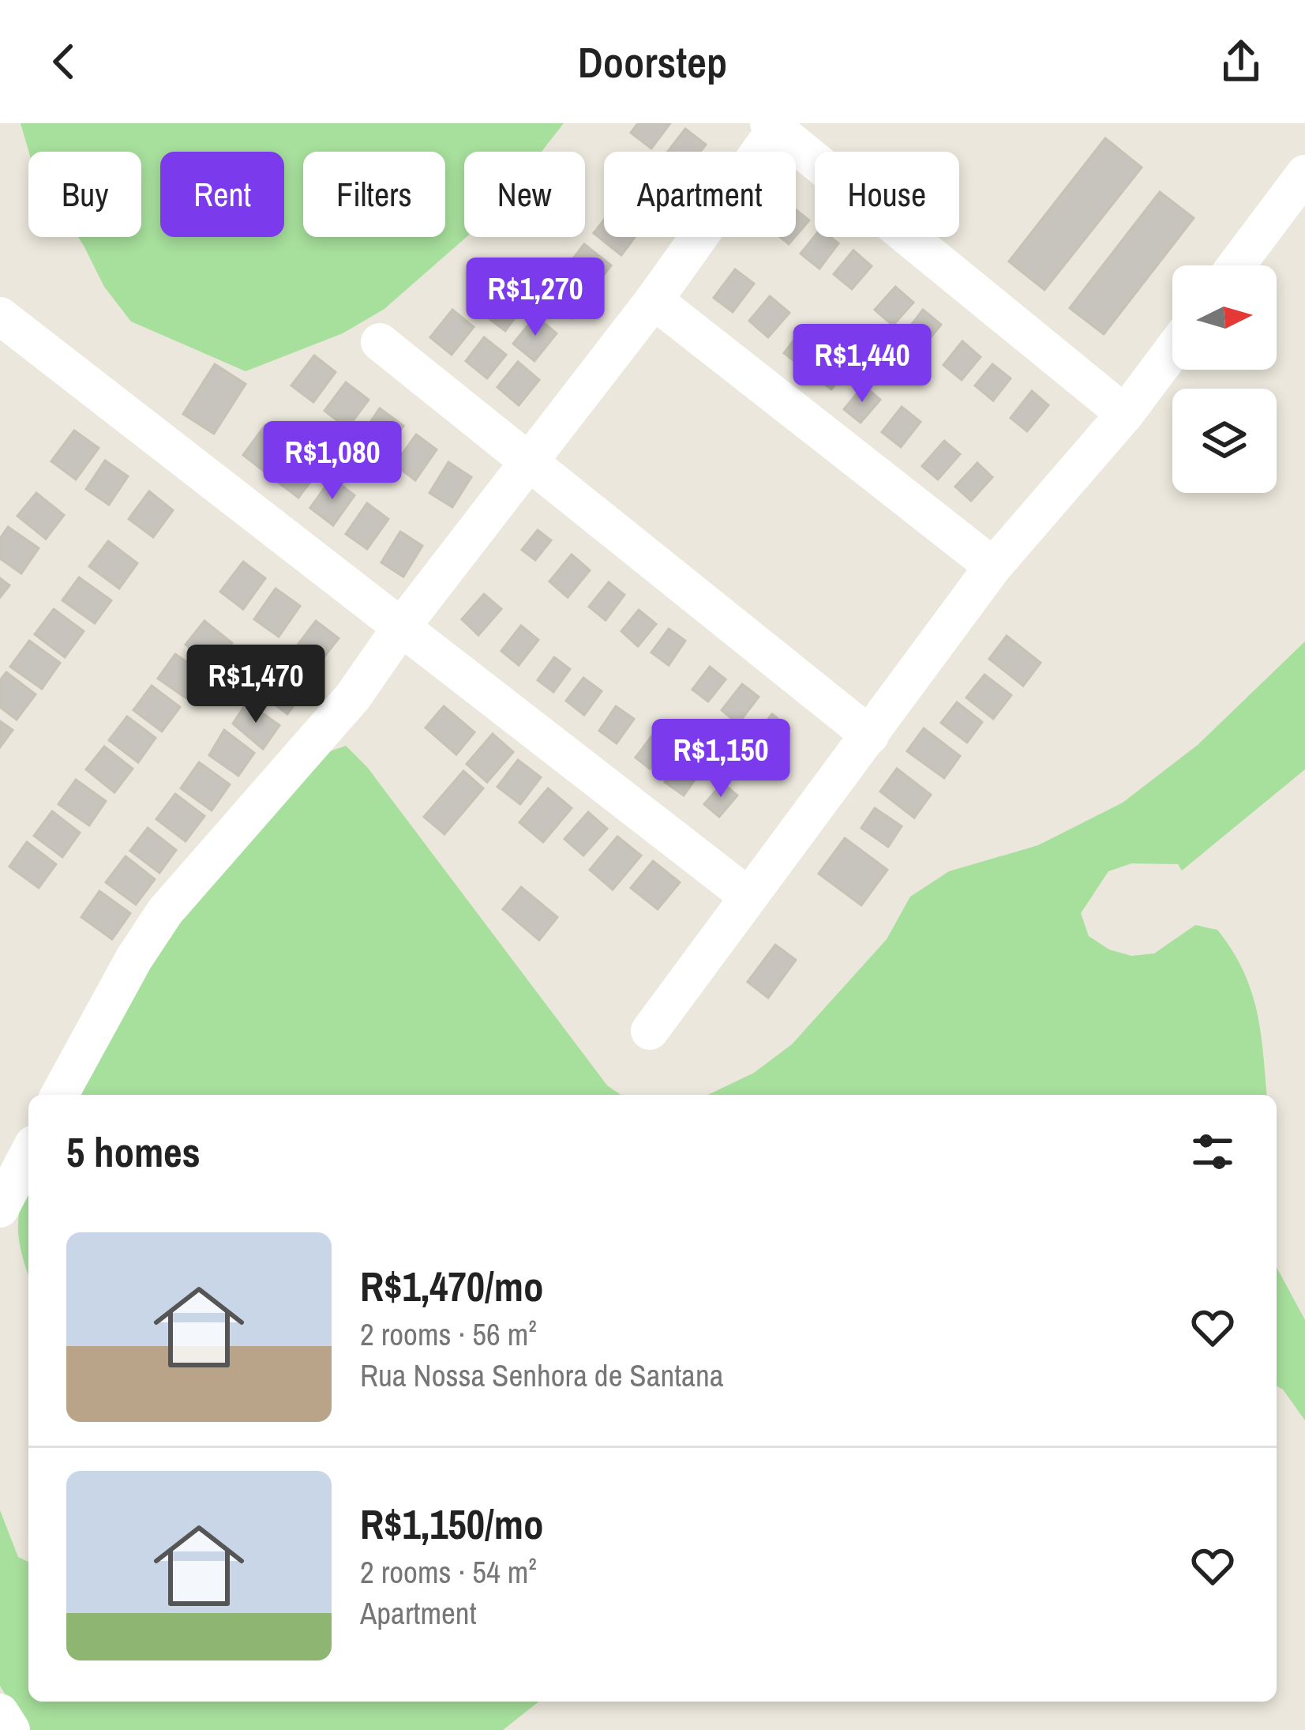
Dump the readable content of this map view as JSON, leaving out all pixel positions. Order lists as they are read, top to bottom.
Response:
{
  "north": "right",
  "page": {
    "header": "Doorstep",
    "chip": [
      "Buy",
      "Rent",
      "Filters",
      "New",
      "Apartment",
      "House"
    ],
    "price": [
      "R$1,270",
      "R$1,440",
      "R$1,080",
      "R$1,470",
      "R$1,150"
    ],
    "heading": "5 homes",
    "list": [
      {
        "name": "R$1,470/mo",
        "note": "2 rooms · 56 m² · Rua Nossa Senhora de Santana"
      },
      {
        "name": "R$1,150/mo",
        "note": "2 rooms · 54 m² · Apartment"
      }
    ]
  }
}
